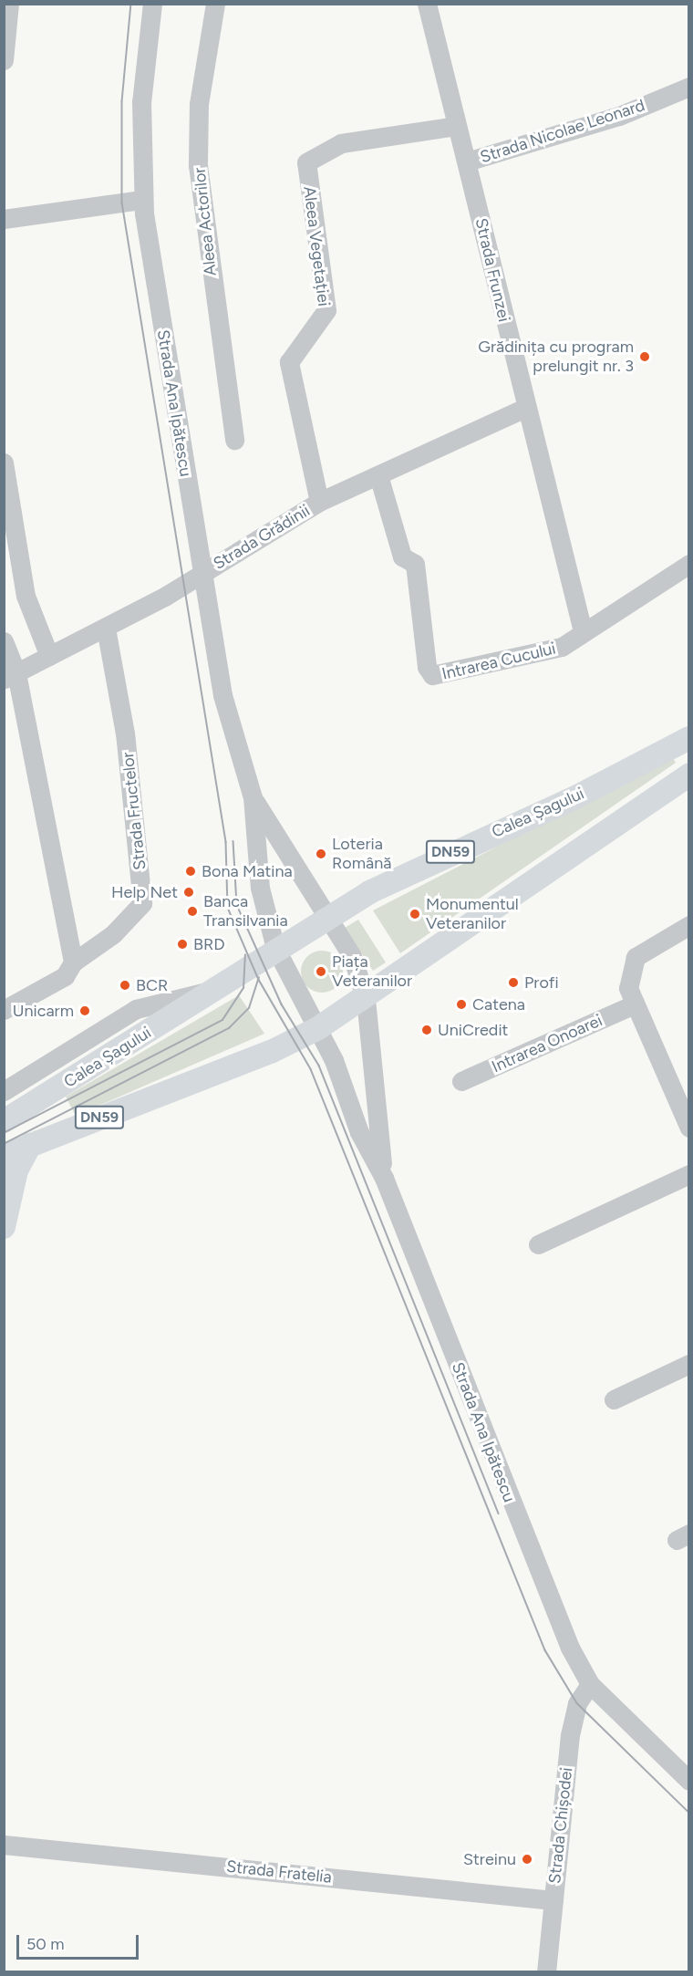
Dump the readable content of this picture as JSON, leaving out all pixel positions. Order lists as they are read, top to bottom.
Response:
{
  "streets": {
    "main road": ["Calea Șagului", "DN59"],
    "street": [
      "Strada Nicolae Leonard",
      "Aleea Actorilor",
      "Aleea Vegetației",
      "Strada Frunzei",
      "Strada Ana Ipătescu",
      "Strada Grădinii",
      "Intrarea Cucului",
      "Strada Fructelor",
      "Intrarea Onoarei",
      "Strada Chișodei",
      "Strada Fratelia"
    ]
  },
  "crossings": [
    ["Strada Nicolae Leonard", "Strada Frunzei"],
    ["Aleea Vegetației", "Strada Frunzei"],
    ["Aleea Vegetației", "Strada Grădinii"],
    ["Strada Frunzei", "Strada Grădinii"],
    ["Strada Frunzei", "Intrarea Cucului"],
    ["Strada Ana Ipătescu", "Strada Grădinii"],
    ["Strada Ana Ipătescu", "Calea Șagului"],
    ["Strada Ana Ipătescu", "DN59"],
    ["Strada Ana Ipătescu", "Strada Chișodei"],
    ["Strada Grădinii", "Intrarea Cucului"],
    ["Strada Grădinii", "Strada Fructelor"],
    ["Calea Șagului", "DN59"],
    ["Strada Chișodei", "Strada Fratelia"]
  ],
  "places": [
    "Grădinița cu program prelungit nr. 3",
    "Loteria Română",
    "Bona Matina",
    "Help Net",
    "Banca Transilvania",
    "Monumentul Veteranilor",
    "BRD",
    "Piața Veteranilor",
    "Profi",
    "BCR",
    "Catena",
    "Unicarm",
    "UniCredit",
    "Streinu"
  ],
  "scale_bar": "50 m"
}
